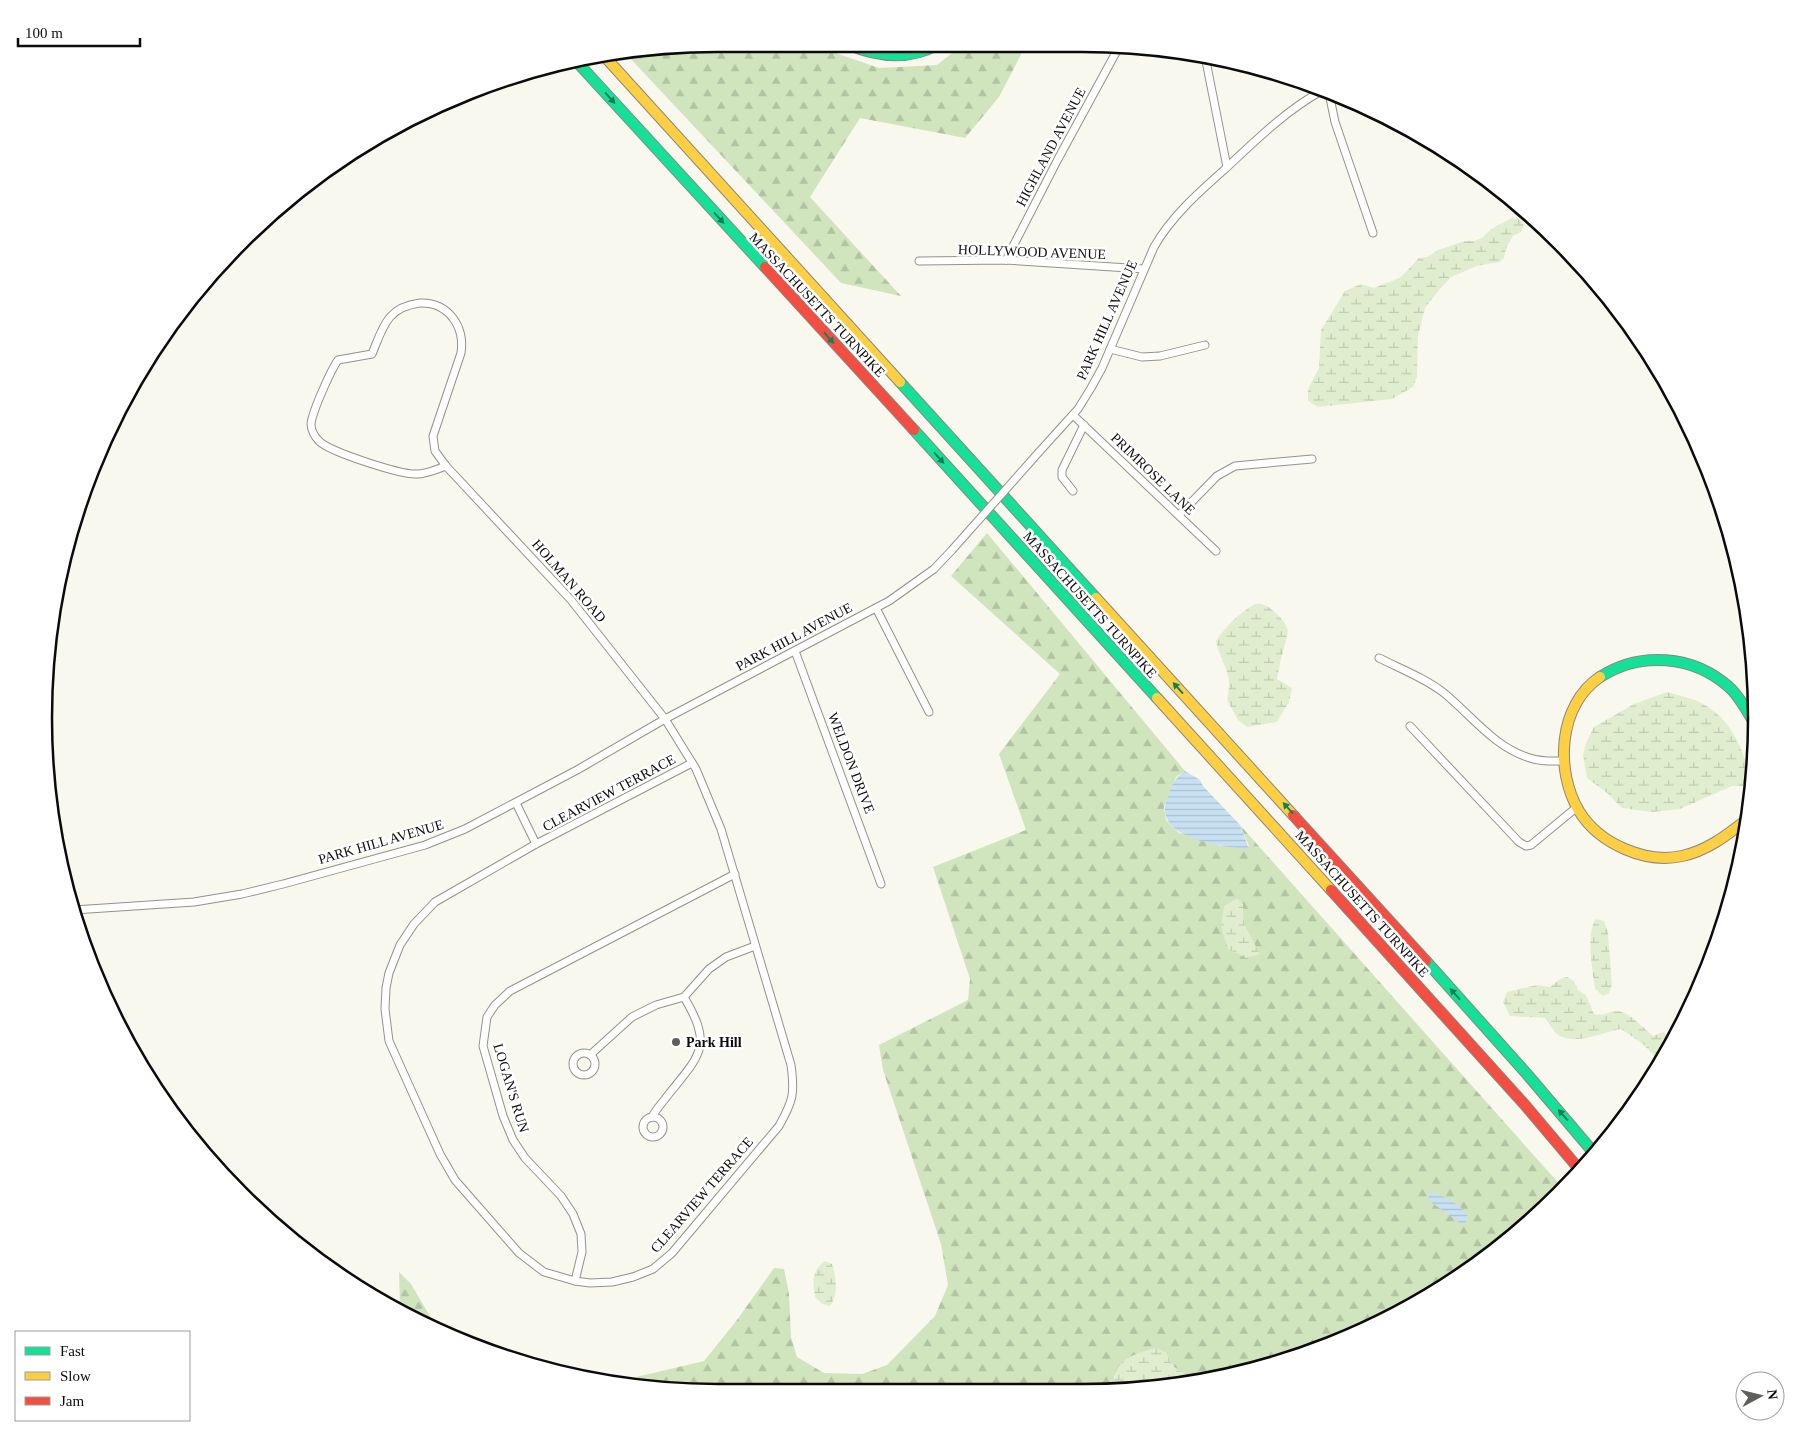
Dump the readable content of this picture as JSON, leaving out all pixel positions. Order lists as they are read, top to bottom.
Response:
{
  "streets": {
    "main road": ["MASSACHUSETTS TURNPIKE"],
    "street": [
      "HIGHLAND AVENUE",
      "HOLLYWOOD AVENUE",
      "PARK HILL AVENUE",
      "PRIMROSE LANE",
      "HOLMAN ROAD",
      "WELDON DRIVE",
      "CLEARVIEW TERRACE",
      "LOGAN'S RUN"
    ]
  },
  "crossings": [
    ["HIGHLAND AVENUE", "HOLLYWOOD AVENUE"],
    ["HOLLYWOOD AVENUE", "PARK HILL AVENUE"],
    ["PARK HILL AVENUE", "PRIMROSE LANE"],
    ["PARK HILL AVENUE", "HOLMAN ROAD"],
    ["PARK HILL AVENUE", "WELDON DRIVE"],
    ["PARK HILL AVENUE", "CLEARVIEW TERRACE"],
    ["HOLMAN ROAD", "CLEARVIEW TERRACE"],
    ["CLEARVIEW TERRACE", "LOGAN'S RUN"]
  ],
  "places": ["Park Hill"],
  "legend": ["Fast", "Slow", "Jam"],
  "scale_bar": "100 m",
  "north": "right"
}
